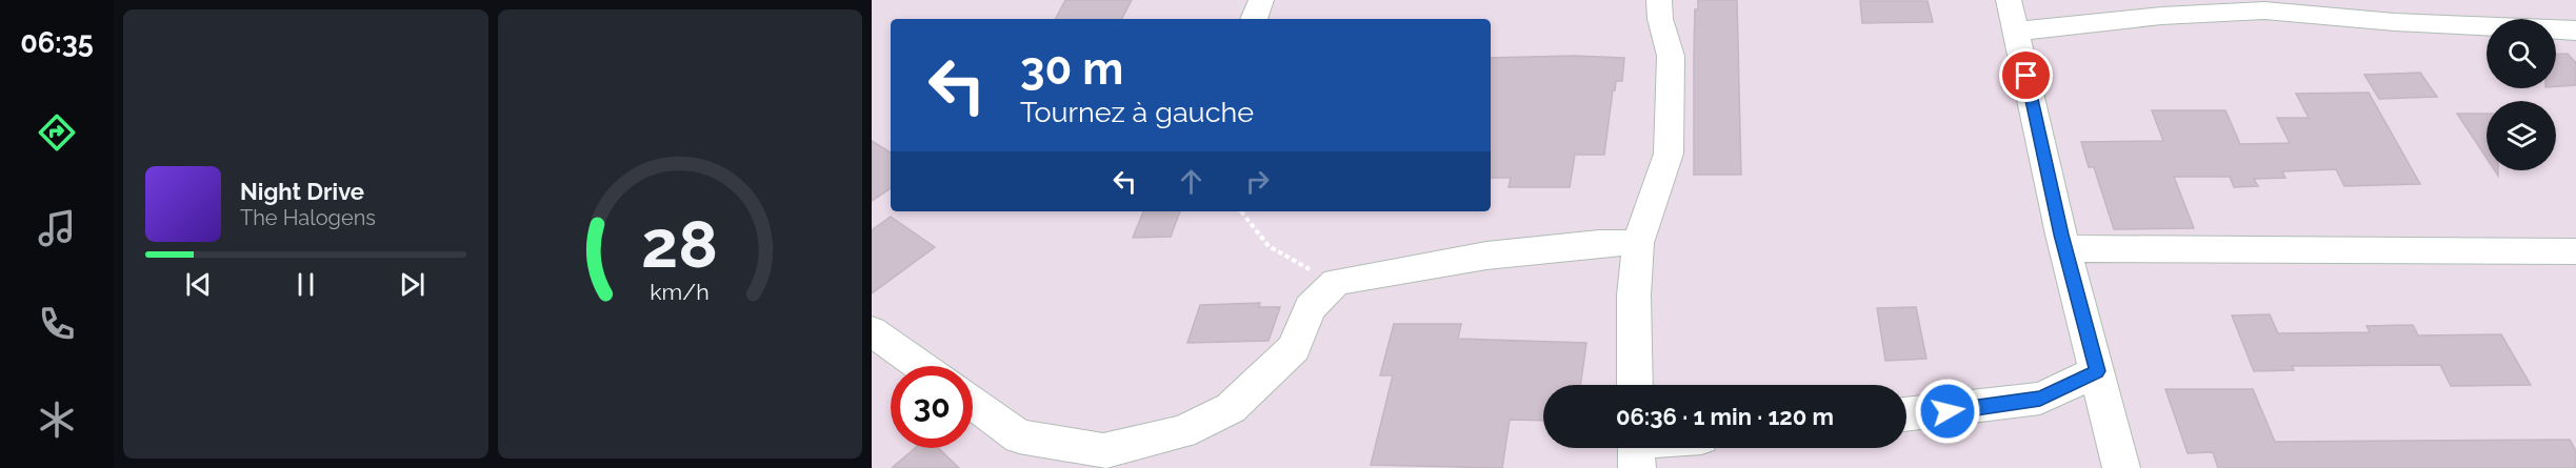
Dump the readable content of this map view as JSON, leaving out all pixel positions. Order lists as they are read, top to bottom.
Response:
{
  "page": {
    "tabs": "06:35",
    "turn": ["30 m", "Tournez à gauche"],
    "song": ["Night Drive", "The Halogens"],
    "limit": "30",
    "trip": "06:36 · 1 min · 120 m",
    "gauge": ["28", "km/h"]
  }
}
